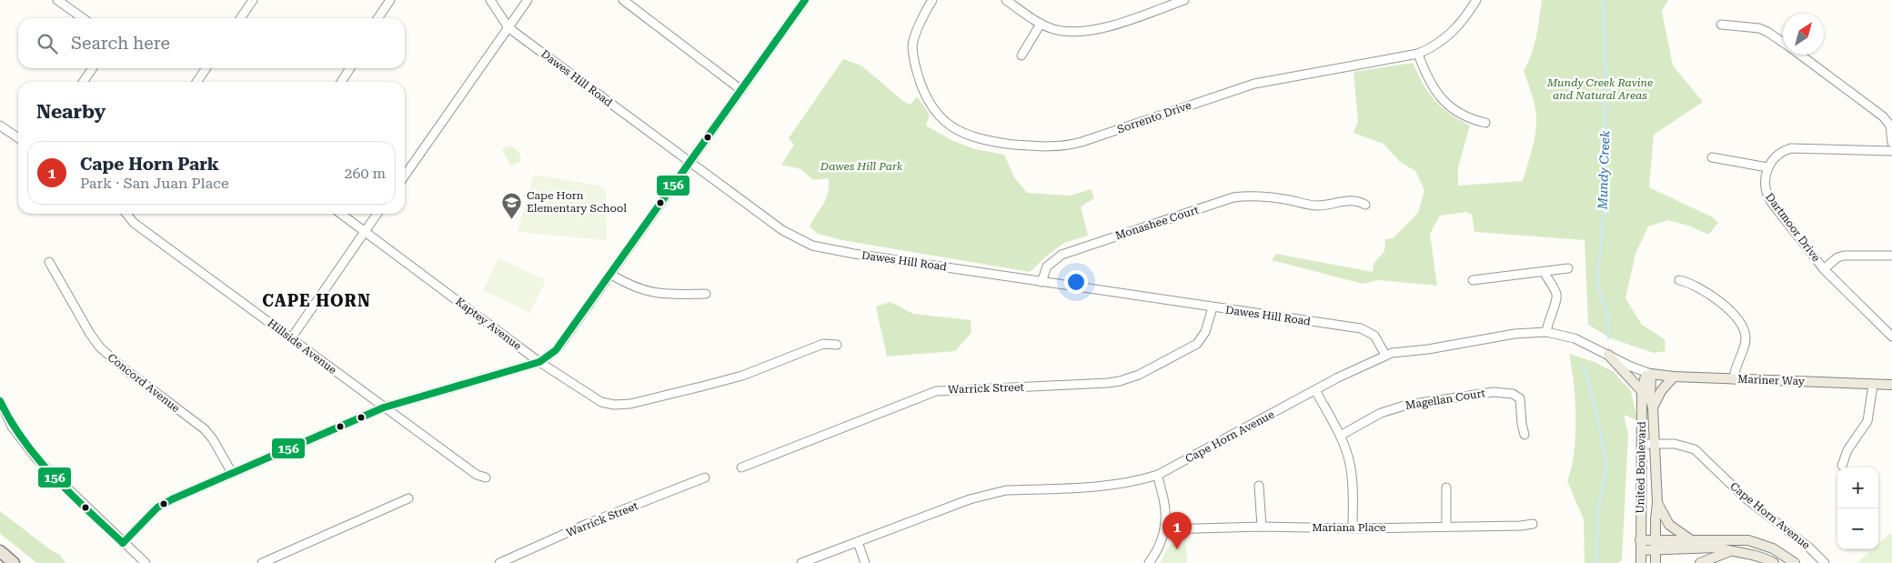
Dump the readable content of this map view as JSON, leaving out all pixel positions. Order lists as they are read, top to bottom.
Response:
{
  "streets": {
    "main road": ["Mariner Way", "United Boulevard"],
    "street": [
      "Dawes Hill Road",
      "Sorrento Drive",
      "Monashee Court",
      "Dartmoor Drive",
      "Kaptey Avenue",
      "Hillside Avenue",
      "Concord Avenue",
      "Warrick Street",
      "Magellan Court",
      "Cape Horn Avenue",
      "Mariana Place"
    ]
  },
  "crossings": [
    ["Dawes Hill Road", "Monashee Court"],
    ["Dawes Hill Road", "Warrick Street"],
    ["Dawes Hill Road", "Cape Horn Avenue"],
    ["Mariner Way", "Cape Horn Avenue"],
    ["Mariner Way", "United Boulevard"],
    ["Cape Horn Avenue", "United Boulevard"]
  ],
  "districts": ["CAPE HORN"],
  "water": ["Mundy Creek"],
  "parks": ["Mundy Creek Ravine and Natural Areas", "Dawes Hill Park"],
  "places": {
    "school or university": ["Cape Horn Elementary School"]
  },
  "lines": ["transit line 156"],
  "north": "top right",
  "page": {
    "search": "Search here",
    "heading": "Nearby",
    "list": [
      {
        "mark": "1",
        "name": "Cape Horn Park",
        "note": "Park · San Juan Place",
        "value": "260 m"
      }
    ],
    "map_buttons": ["+", "−"],
    "pins": "1"
  }
}
